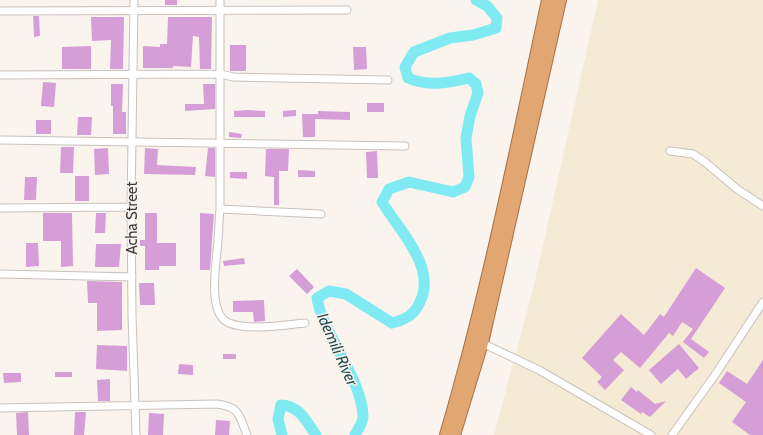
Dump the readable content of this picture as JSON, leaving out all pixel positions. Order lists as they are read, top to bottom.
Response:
{
  "streets": {
    "street": ["Acha Street"]
  },
  "water": ["Idemili River"]
}
